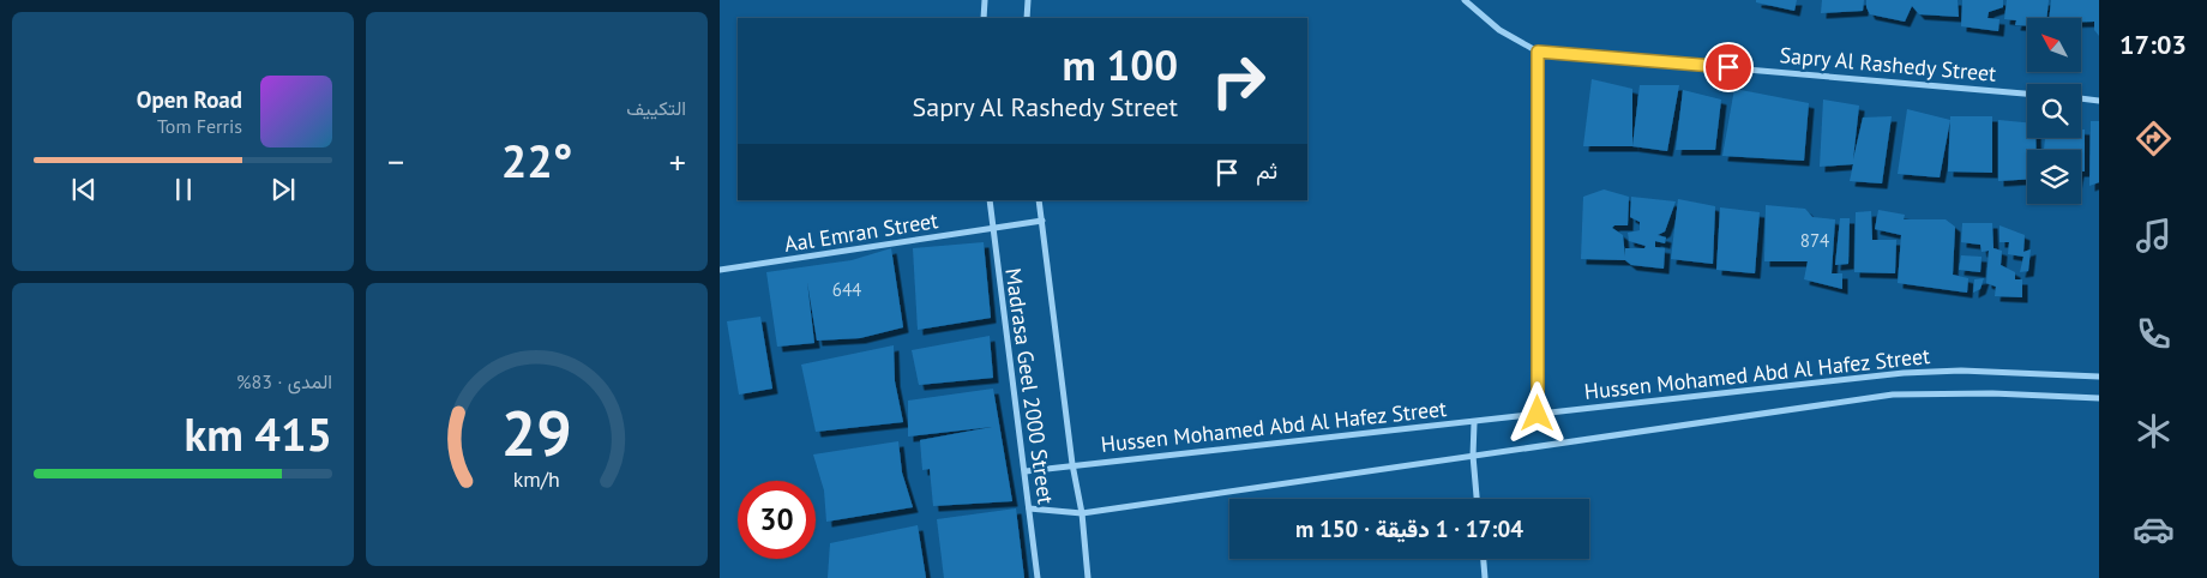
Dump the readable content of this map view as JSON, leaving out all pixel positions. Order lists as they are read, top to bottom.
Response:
{
  "streets": {
    "street": [
      "Sapry Al Rashedy Street",
      "Aal Emran Street",
      "Hussen Mohamed Abd Al Hafez Street",
      "Madrasa Geel 2000 Street"
    ]
  },
  "crossings": [
    ["Aal Emran Street", "Madrasa Geel 2000 Street"],
    ["Hussen Mohamed Abd Al Hafez Street", "Madrasa Geel 2000 Street"]
  ],
  "house_numbers": ["874", "644"],
  "north": "top left",
  "page": {
    "tabs": "17:03",
    "tile": [
      "التكييف",
      ["المدى · 83%", "415 km"]
    ],
    "turn": ["100 m", "Sapry Al Rashedy Street"],
    "song": ["Open Road", "Tom Ferris"],
    "heat": ["−", "22°", "+"],
    "then": "ثم",
    "limit": "30",
    "trip": "17:04 · 1 دقيقة · 150 m",
    "gauge": ["29", "km/h"]
  }
}
